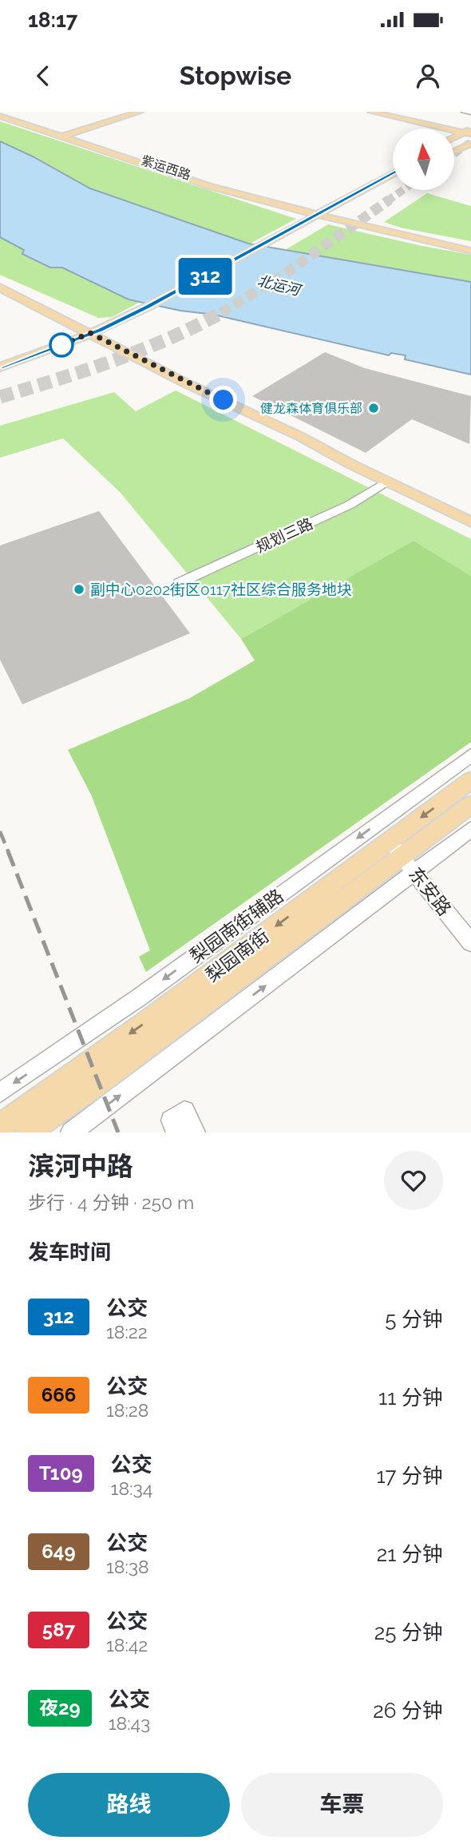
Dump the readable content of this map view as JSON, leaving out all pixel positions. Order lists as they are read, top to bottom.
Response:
{
  "streets": {
    "main road": ["紫运西路", "梨园南街"],
    "street": ["规划三路", "东安路", "梨园南街辅路"]
  },
  "crossings": [
    ["东安路", "梨园南街"]
  ],
  "water": ["北运河"],
  "places": ["健龙森体育俱乐部", "副中心0202街区0117社区综合服务地块"],
  "lines": ["bus line 312"],
  "north": "top",
  "page": {
    "status": "18:17",
    "header": "Stopwise",
    "on_map": "312",
    "heading": [
      ["滨河中路", "步行 · 4 分钟 · 250 m"],
      "发车时间"
    ],
    "list": [
      {
        "mark": "312",
        "name": "公交",
        "note": "18:22",
        "value": "5 分钟"
      },
      {
        "mark": "666",
        "name": "公交",
        "note": "18:28",
        "value": "11 分钟"
      },
      {
        "mark": "T109",
        "name": "公交",
        "note": "18:34",
        "value": "17 分钟"
      },
      {
        "mark": "649",
        "name": "公交",
        "note": "18:38",
        "value": "21 分钟"
      },
      {
        "mark": "587",
        "name": "公交",
        "note": "18:42",
        "value": "25 分钟"
      },
      {
        "mark": "夜29",
        "name": "公交",
        "note": "18:43",
        "value": "26 分钟"
      }
    ],
    "buttons": ["路线", "车票"]
  }
}
